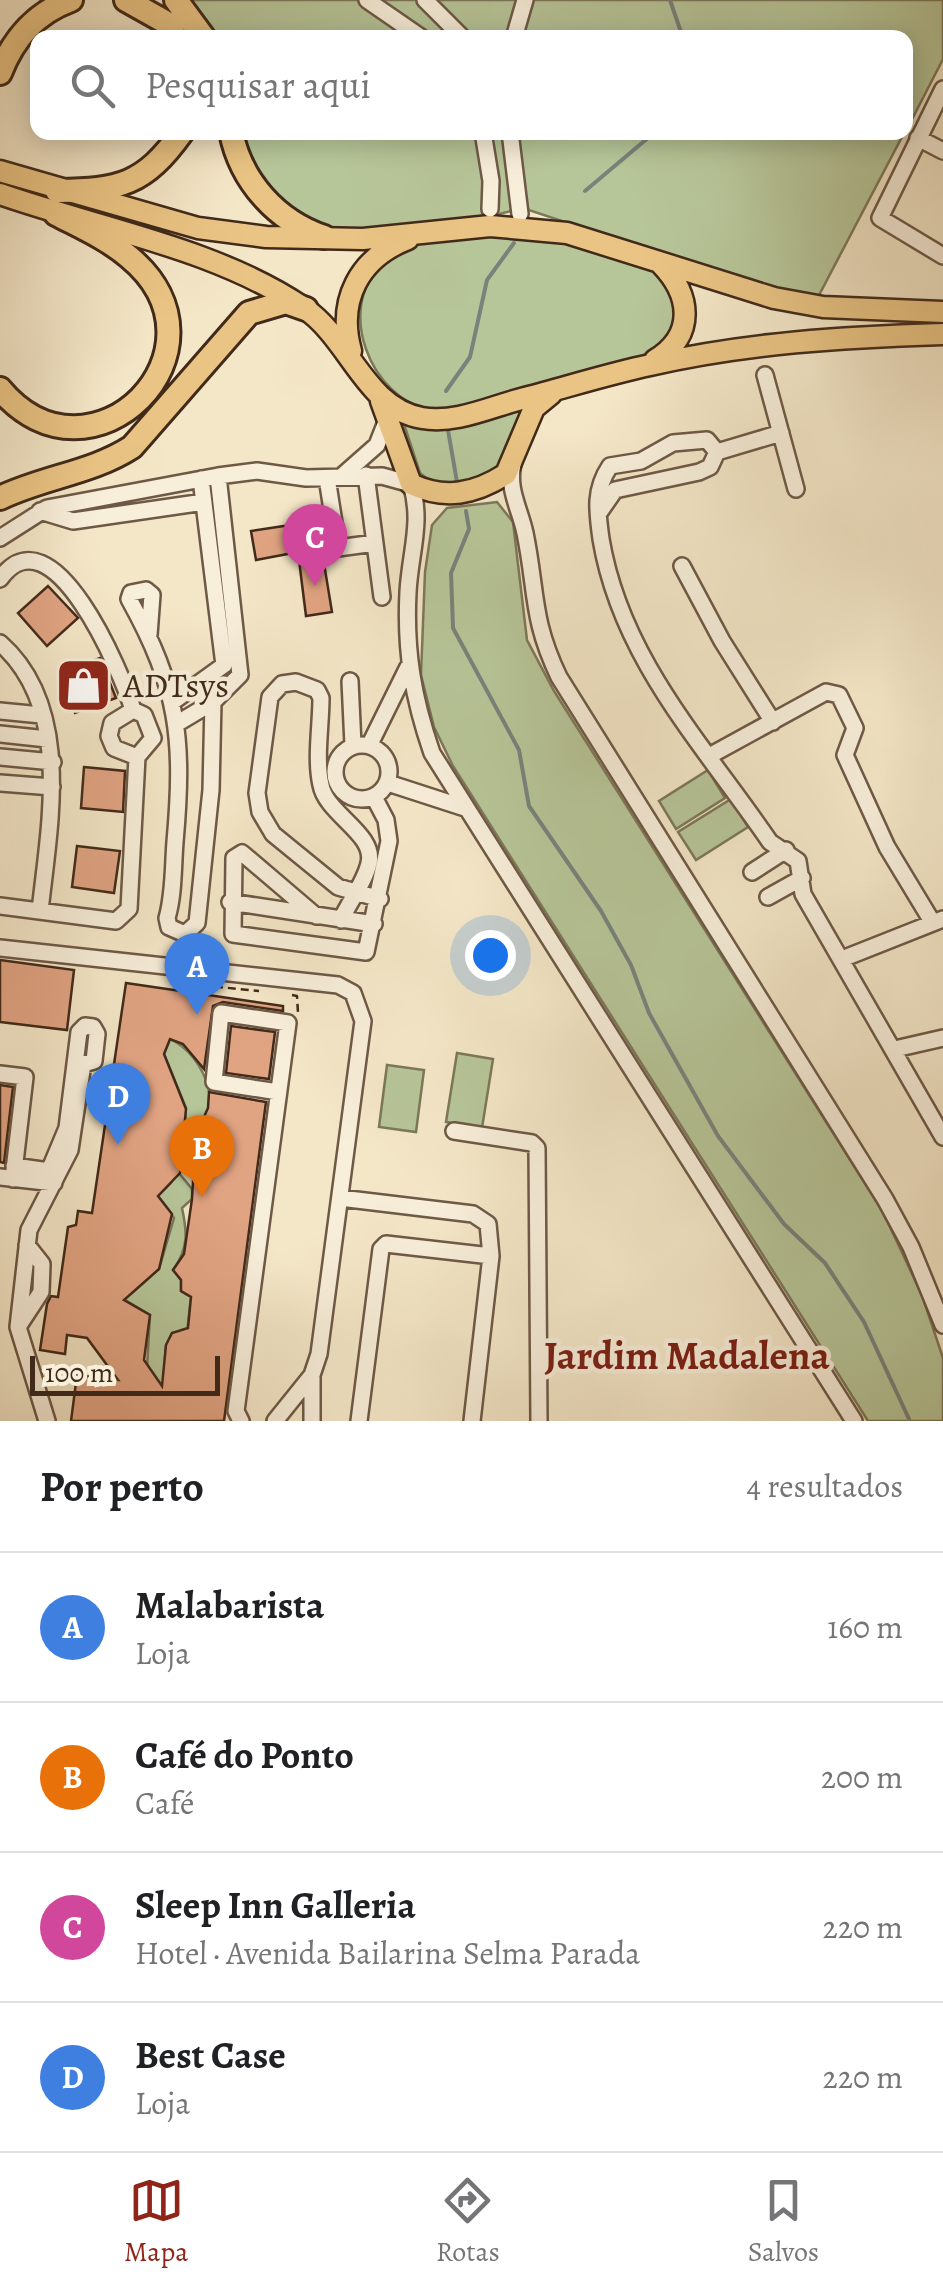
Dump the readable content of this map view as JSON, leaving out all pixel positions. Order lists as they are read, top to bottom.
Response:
{
  "districts": ["Jardim Madalena"],
  "places": {
    "shop": ["ADTsys"]
  },
  "scale_bar": "100 m",
  "page": {
    "search": "Pesquisar aqui",
    "pins": [
      "C",
      "A",
      "D",
      "B"
    ],
    "scale": "100 m",
    "heading": ["Por perto", "4 resultados"],
    "list": [
      {
        "mark": "A",
        "name": "Malabarista",
        "note": "Loja",
        "value": "160 m"
      },
      {
        "mark": "B",
        "name": "Café do Ponto",
        "note": "Café",
        "value": "200 m"
      },
      {
        "mark": "C",
        "name": "Sleep Inn Galleria",
        "note": "Hotel · Avenida Bailarina Selma Parada",
        "value": "220 m"
      },
      {
        "mark": "D",
        "name": "Best Case",
        "note": "Loja",
        "value": "220 m"
      }
    ],
    "nav": ["Mapa", "Rotas", "Salvos"]
  }
}
